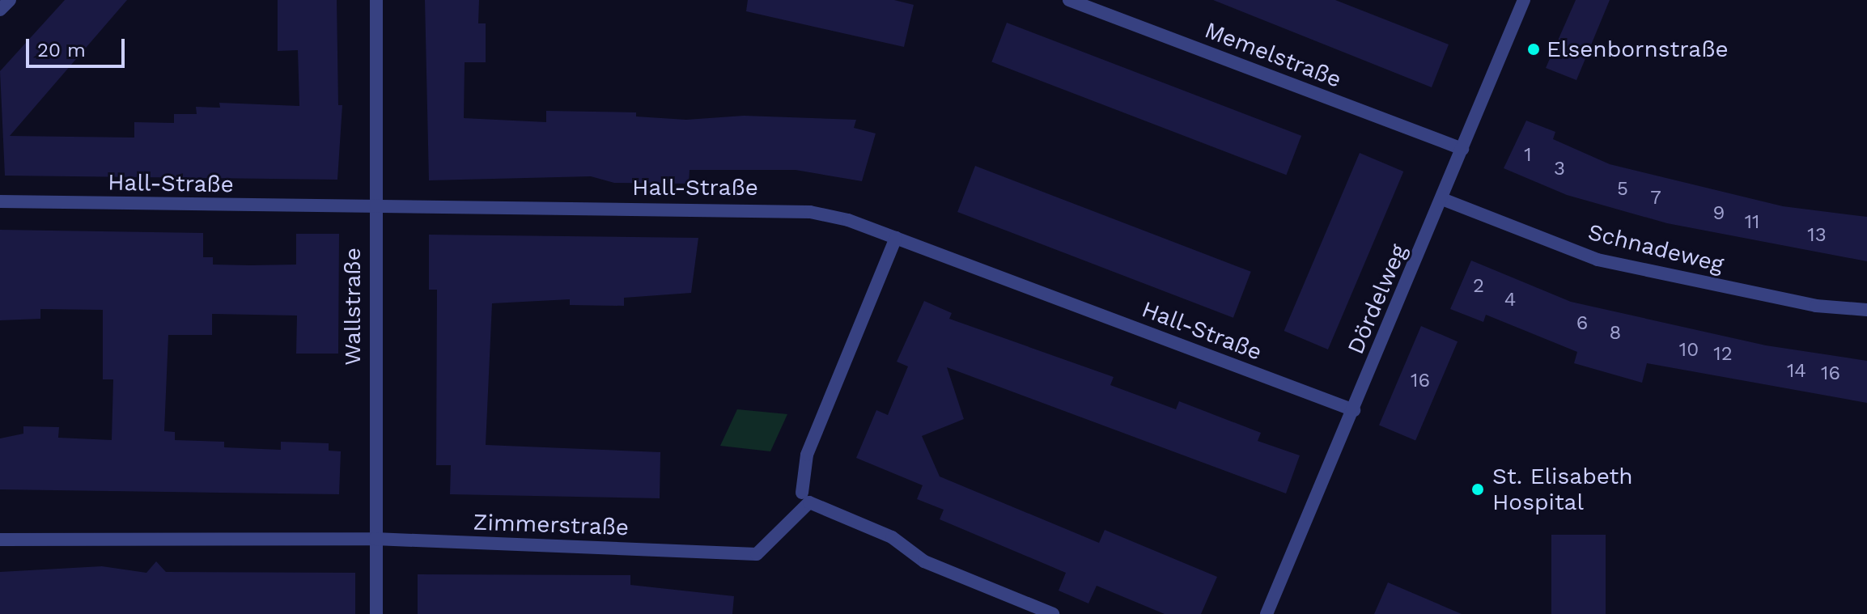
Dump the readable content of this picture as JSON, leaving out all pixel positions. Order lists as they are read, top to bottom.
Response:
{
  "streets": {
    "street": [
      "Memelstraße",
      "Hall-Straße",
      "Schnadeweg",
      "Dördelweg",
      "Wallstraße",
      "Zimmerstraße"
    ]
  },
  "crossings": [
    ["Memelstraße", "Dördelweg"],
    ["Hall-Straße", "Dördelweg"],
    ["Hall-Straße", "Wallstraße"],
    ["Schnadeweg", "Dördelweg"],
    ["Wallstraße", "Zimmerstraße"]
  ],
  "places": ["Elsenbornstraße", "St. Elisabeth Hospital"],
  "house_numbers": [
    "1",
    "3",
    "5",
    "7",
    "9",
    "11",
    "13",
    "2",
    "4",
    "6",
    "8",
    "10",
    "12",
    "14",
    "16",
    "16"
  ],
  "scale_bar": "20 m"
}
